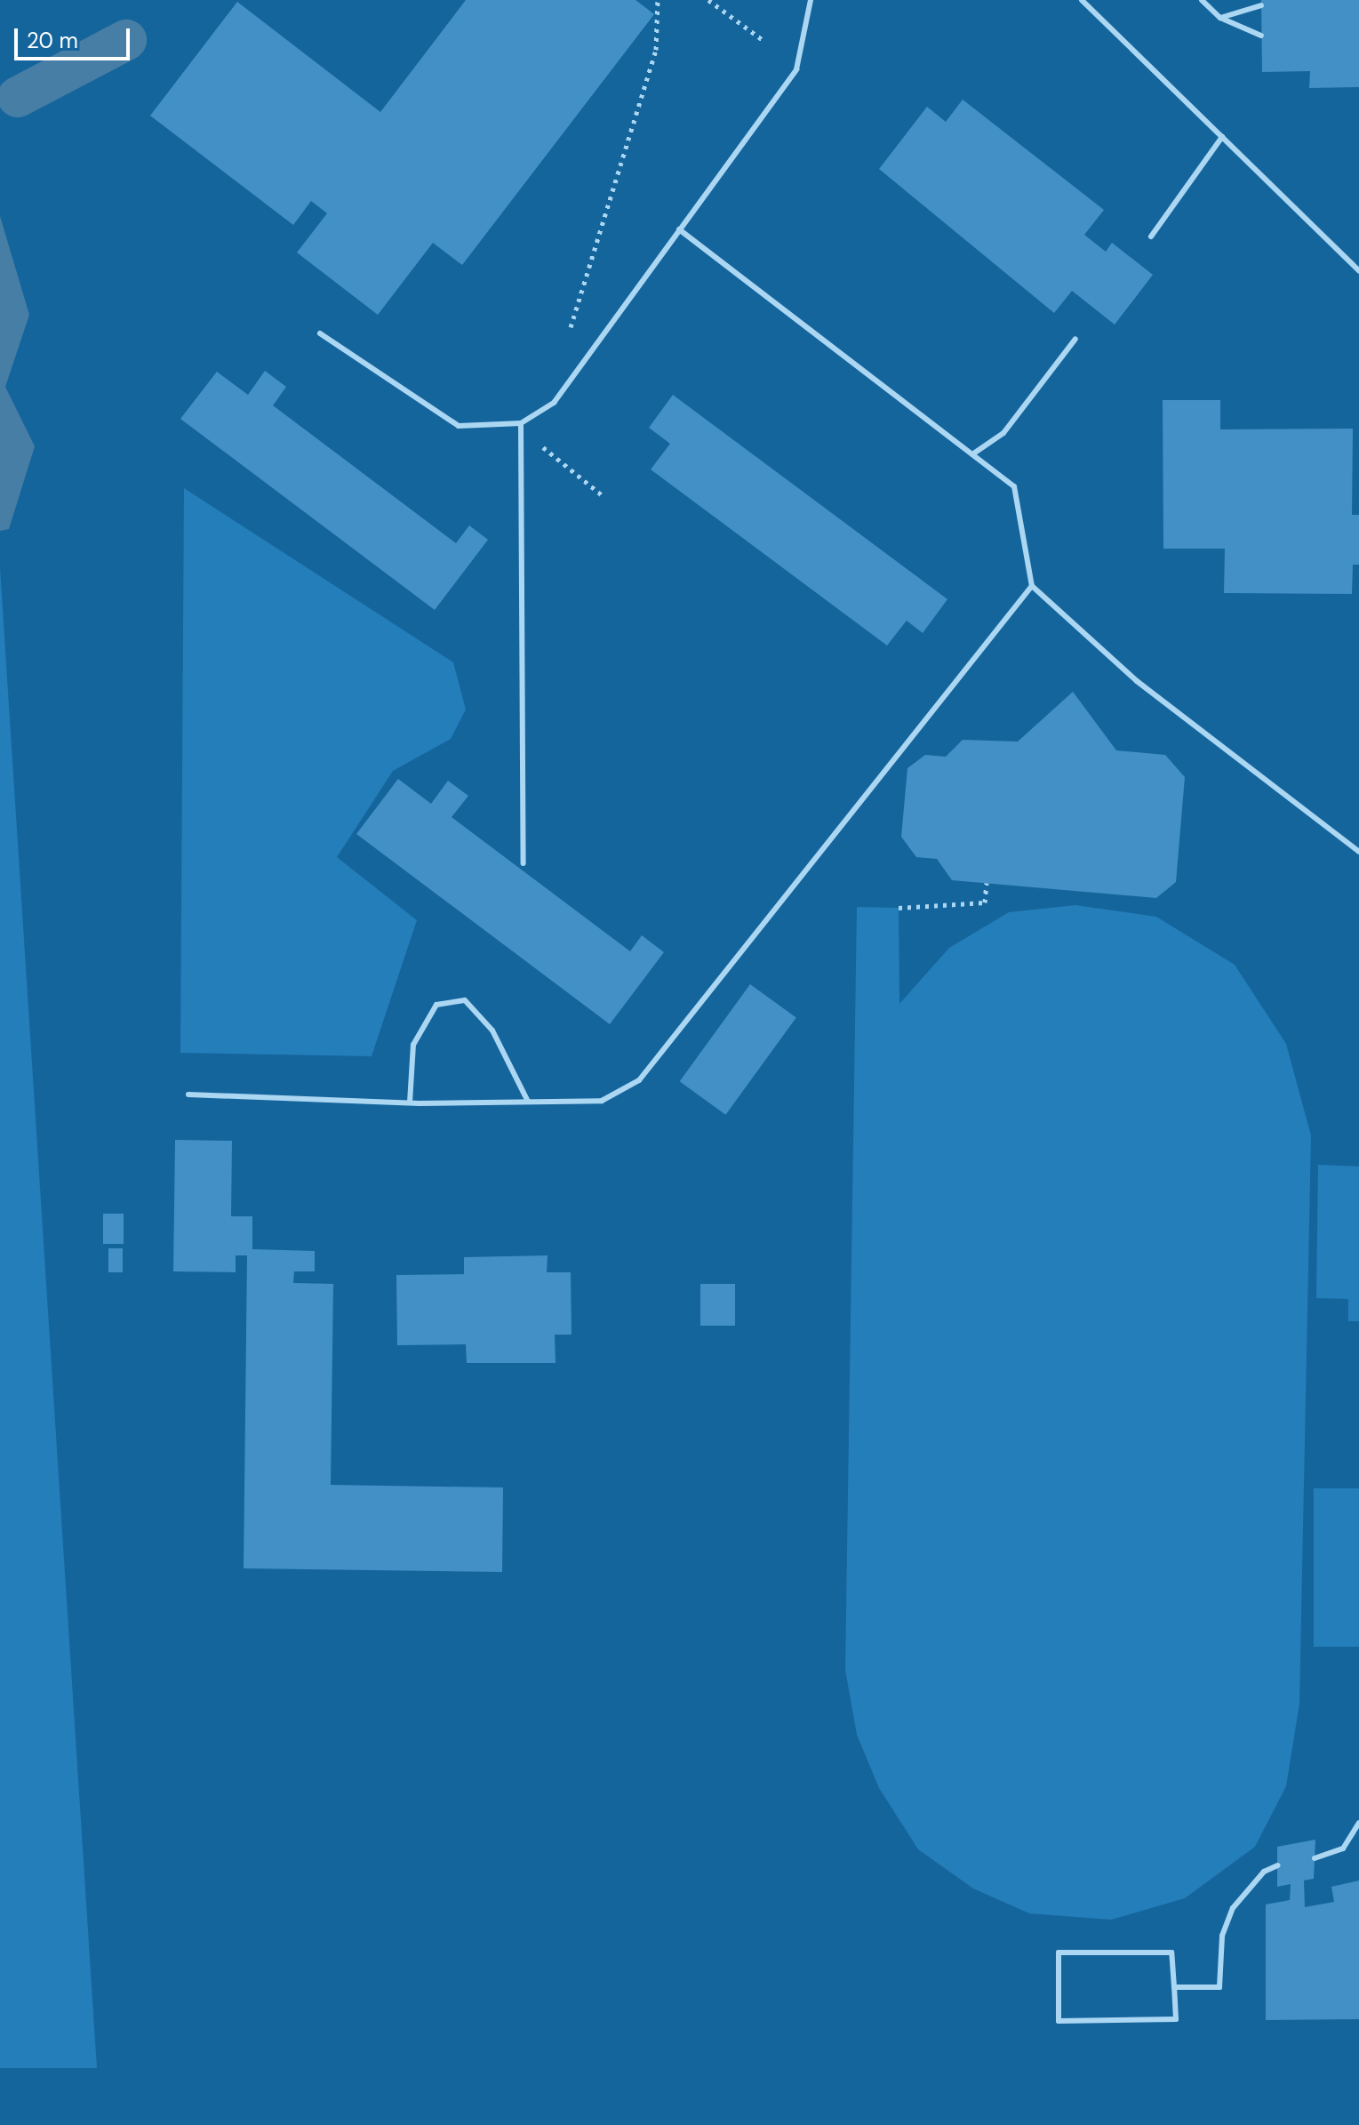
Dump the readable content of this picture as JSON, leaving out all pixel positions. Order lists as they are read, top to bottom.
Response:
{
  "scale_bar": "20 m"
}
